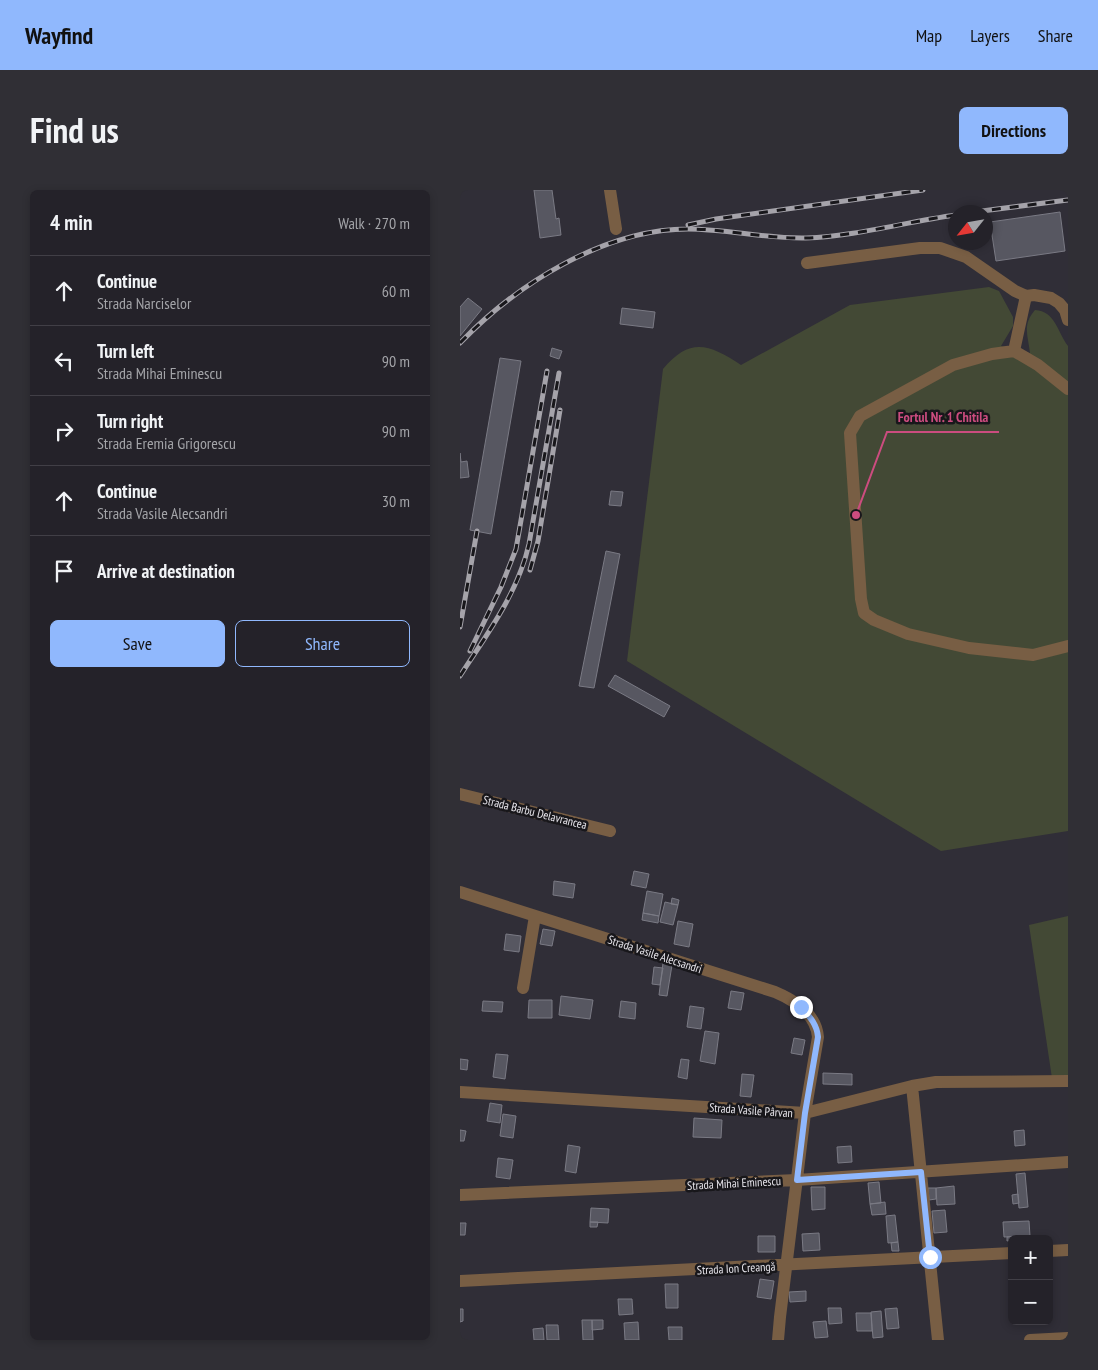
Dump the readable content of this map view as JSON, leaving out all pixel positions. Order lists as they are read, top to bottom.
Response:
{
  "streets": {
    "street": [
      "Strada Barbu Delavrancea",
      "Strada Vasile Alecsandri",
      "Strada Vasile Pârvan",
      "Strada Mihai Eminescu",
      "Strada Ion Creangă"
    ]
  },
  "crossings": [
    ["Strada Vasile Alecsandri", "Strada Vasile Pârvan"],
    ["Strada Vasile Alecsandri", "Strada Mihai Eminescu"],
    ["Strada Vasile Alecsandri", "Strada Ion Creangă"]
  ],
  "places": ["Fortul Nr. 1 Chitila"],
  "north": "bottom left",
  "page": {
    "header": "Wayfind",
    "nav": ["Map", "Layers", "Share"],
    "title": "Find us",
    "buttons": [
      "Directions",
      ["Save", "Share"]
    ],
    "heading": ["4 min", "Walk · 270 m"],
    "list": [
      ["Continue", "Strada Narciselor", "60 m"],
      ["Turn left", "Strada Mihai Eminescu", "90 m"],
      ["Turn right", "Strada Eremia Grigorescu", "90 m"],
      ["Continue", "Strada Vasile Alecsandri", "30 m"],
      "Arrive at destination"
    ],
    "map_buttons": ["+", "−"]
  }
}
